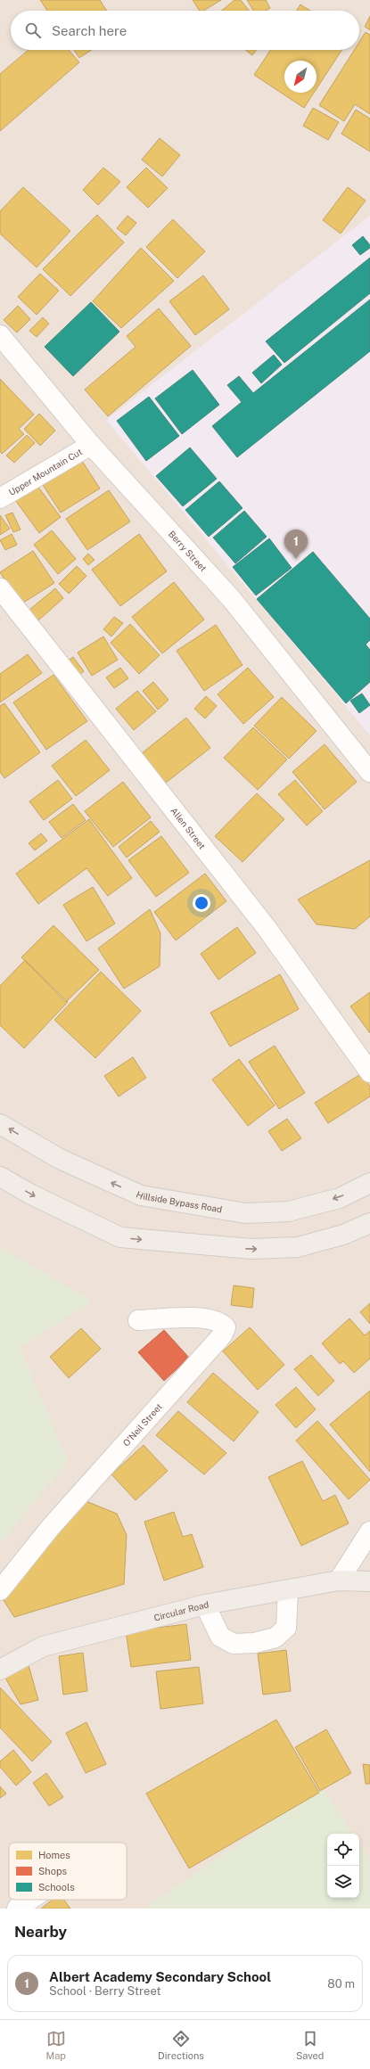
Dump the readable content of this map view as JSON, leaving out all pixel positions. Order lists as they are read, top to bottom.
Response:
{
  "streets": {
    "main road": ["Hillside Bypass Road", "Circular Road"],
    "street": [
      "Upper Mountain Cut",
      "Berry Street",
      "Allen Street",
      "O'Neil Street"
    ]
  },
  "crossings": [
    ["Upper Mountain Cut", "Berry Street"]
  ],
  "legend": ["Homes", "Shops", "Schools"],
  "north": "bottom left",
  "page": {
    "search": "Search here",
    "pins": "1",
    "heading": "Nearby",
    "list": [
      {
        "mark": "1",
        "name": "Albert Academy Secondary School",
        "note": "School · Berry Street",
        "value": "80 m"
      }
    ],
    "nav": ["Map", "Directions", "Saved"]
  }
}
